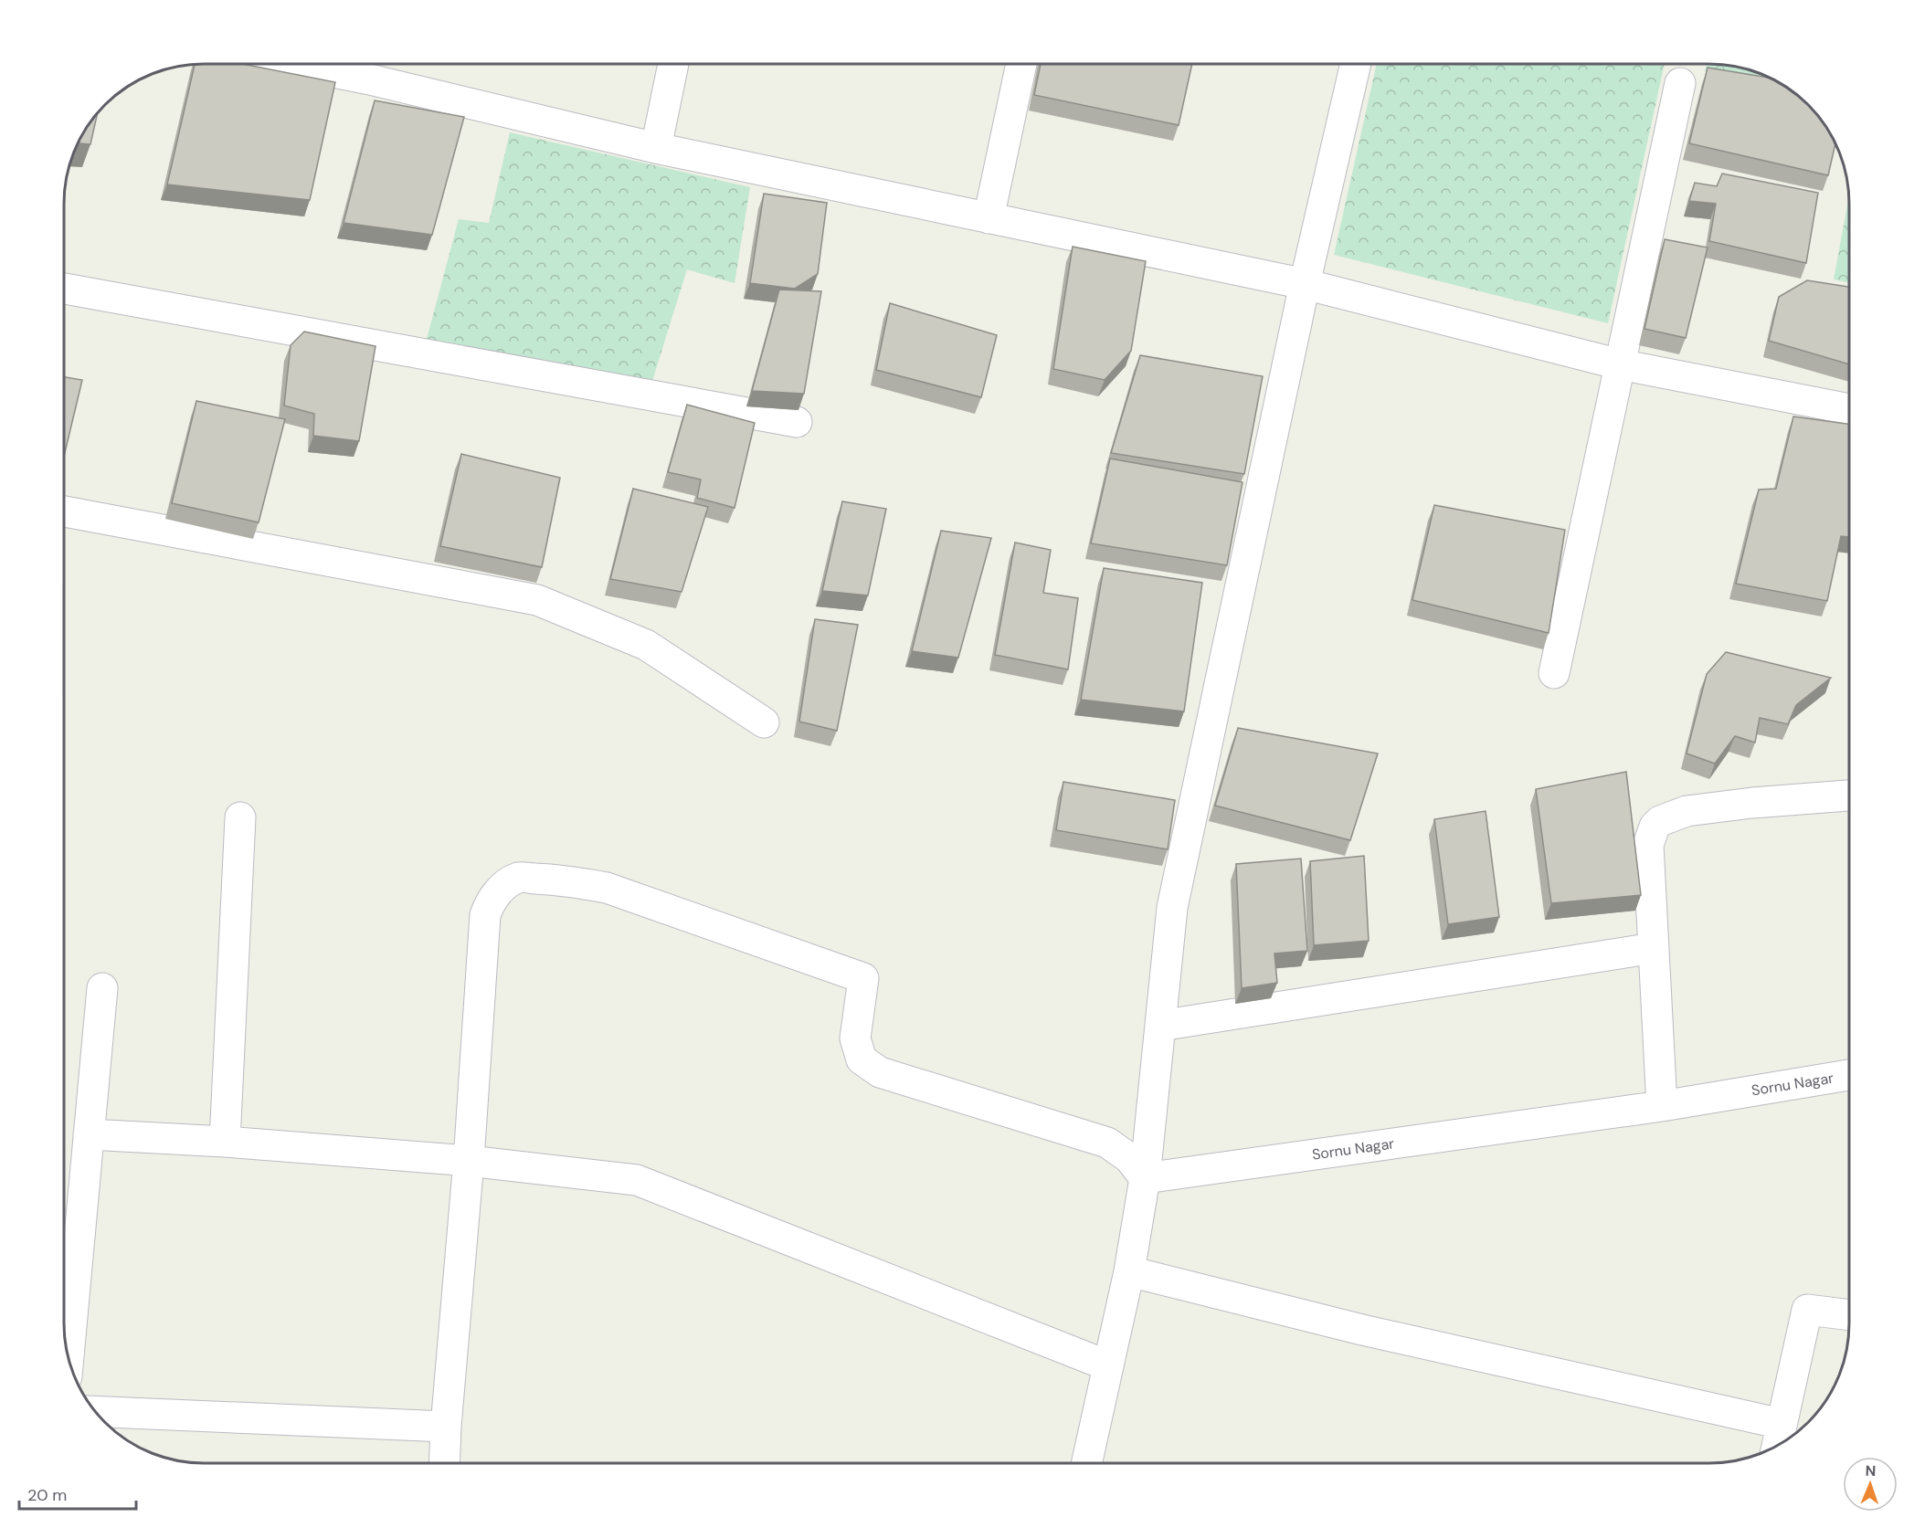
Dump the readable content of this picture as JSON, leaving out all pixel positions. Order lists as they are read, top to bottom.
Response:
{
  "streets": {
    "street": ["Sornu Nagar"]
  },
  "scale_bar": "20 m",
  "north": "top"
}
